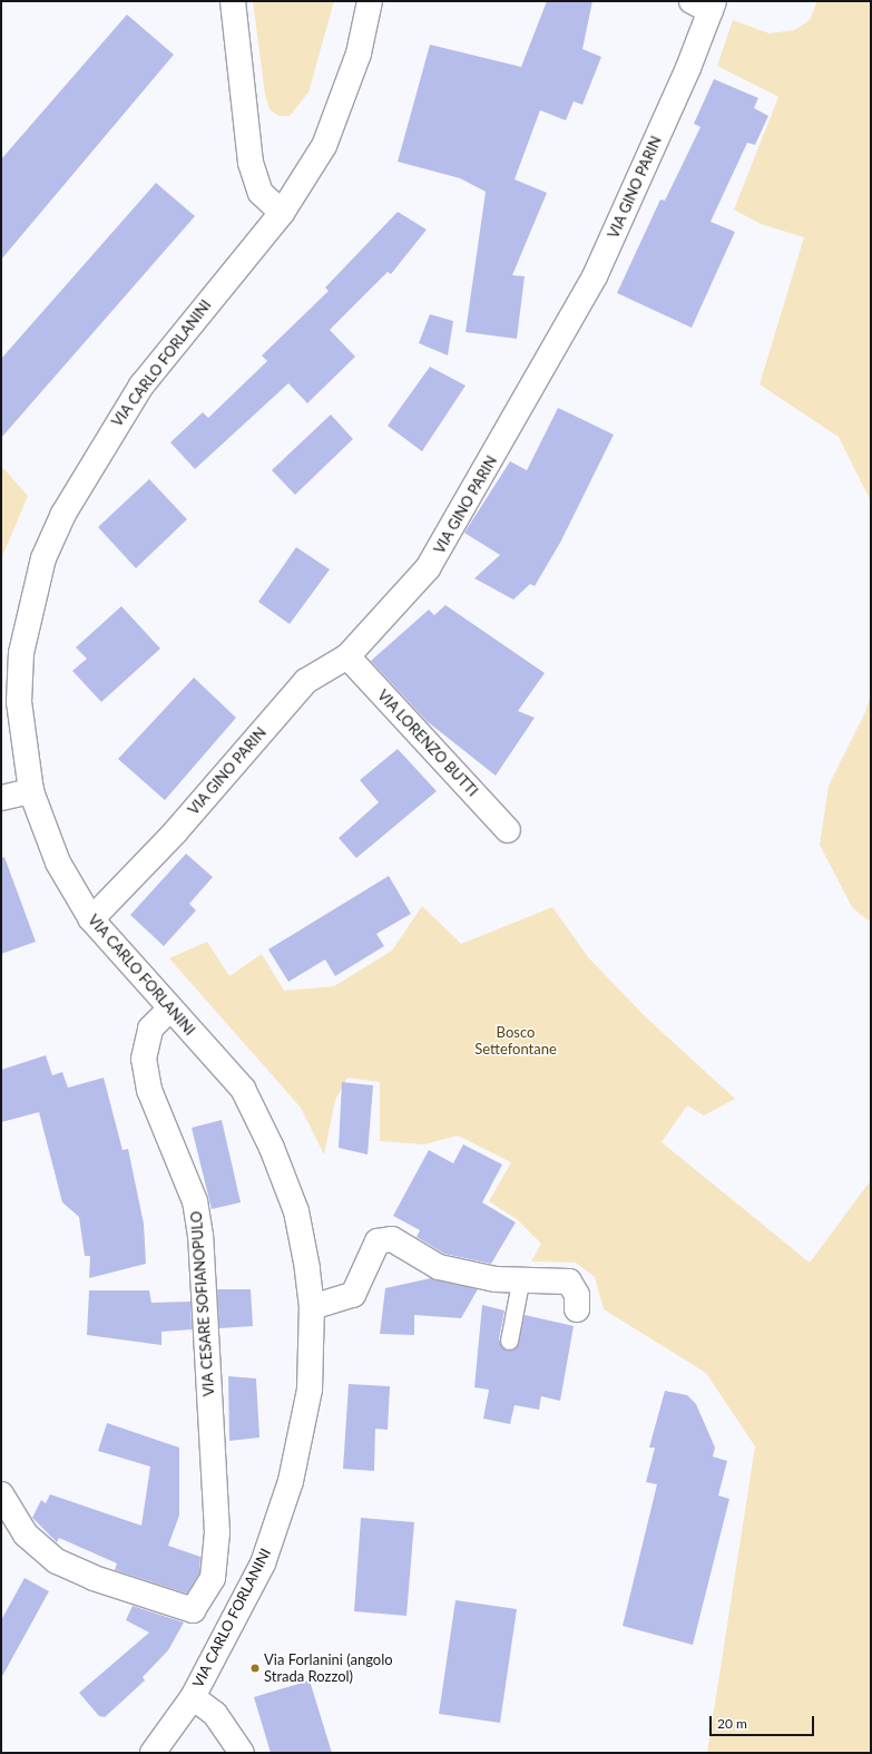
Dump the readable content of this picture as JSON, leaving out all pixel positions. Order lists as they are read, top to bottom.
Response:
{
  "streets": {
    "street": [
      "VIA GINO PARIN",
      "VIA CARLO FORLANINI",
      "VIA LORENZO BUTTI",
      "VIA CESARE SOFIANOPULO"
    ]
  },
  "crossings": [
    ["VIA GINO PARIN", "VIA CARLO FORLANINI"],
    ["VIA GINO PARIN", "VIA LORENZO BUTTI"],
    ["VIA CARLO FORLANINI", "VIA CESARE SOFIANOPULO"]
  ],
  "parks": ["Bosco Settefontane"],
  "places": ["Via Forlanini (angolo Strada Rozzol)"],
  "scale_bar": "20 m"
}
